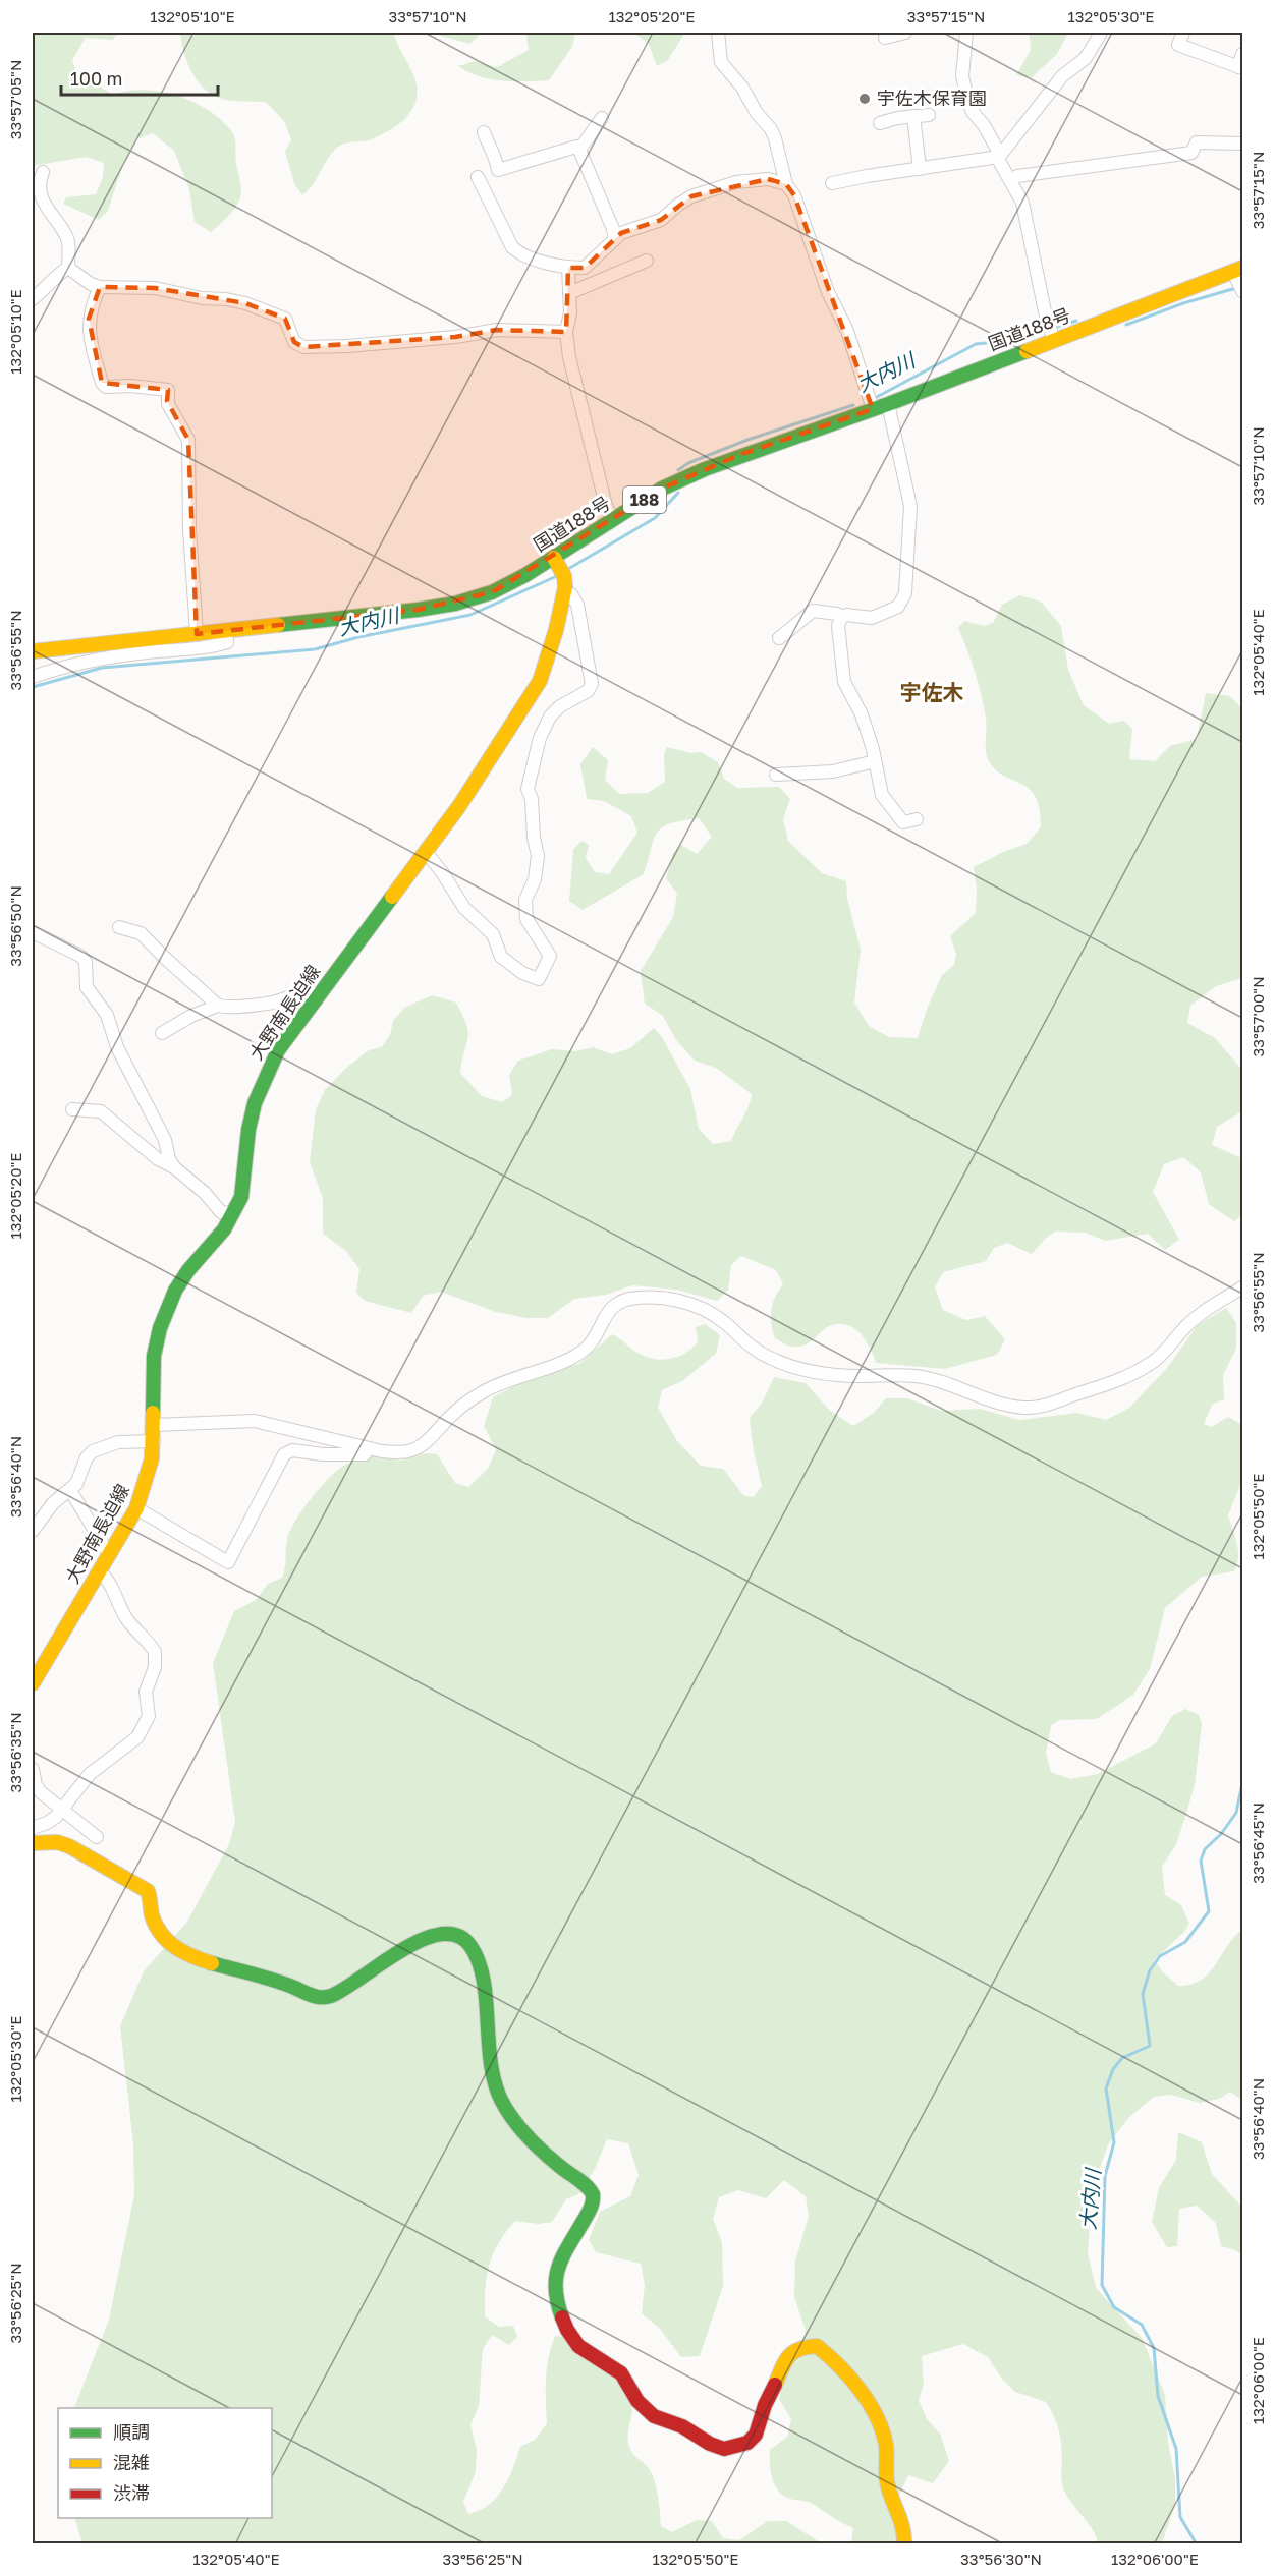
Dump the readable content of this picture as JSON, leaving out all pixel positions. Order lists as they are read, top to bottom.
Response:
{
  "streets": {
    "main road": ["国道188号", "188", "大野南長迫線"]
  },
  "crossings": [
    ["国道188号", "大野南長迫線"]
  ],
  "districts": ["宇佐木"],
  "water": ["大内川"],
  "places": ["宇佐木保育園"],
  "legend": ["順調", "混雑", "渋滞"],
  "scale_bar": "100 m",
  "coordinates": [
    "132°05'10\"E",
    "33°57'10\"N",
    "132°05'20\"E",
    "33°57'15\"N",
    "132°05'30\"E",
    "33°57'05\"N",
    "33°56'55\"N",
    "132°05'40\"E",
    "33°56'50\"N",
    "33°57'00\"N",
    "33°56'40\"N",
    "132°05'50\"E",
    "33°56'35\"N",
    "33°56'45\"N",
    "33°56'25\"N",
    "132°06'00\"E",
    "33°56'30\"N"
  ]
}
